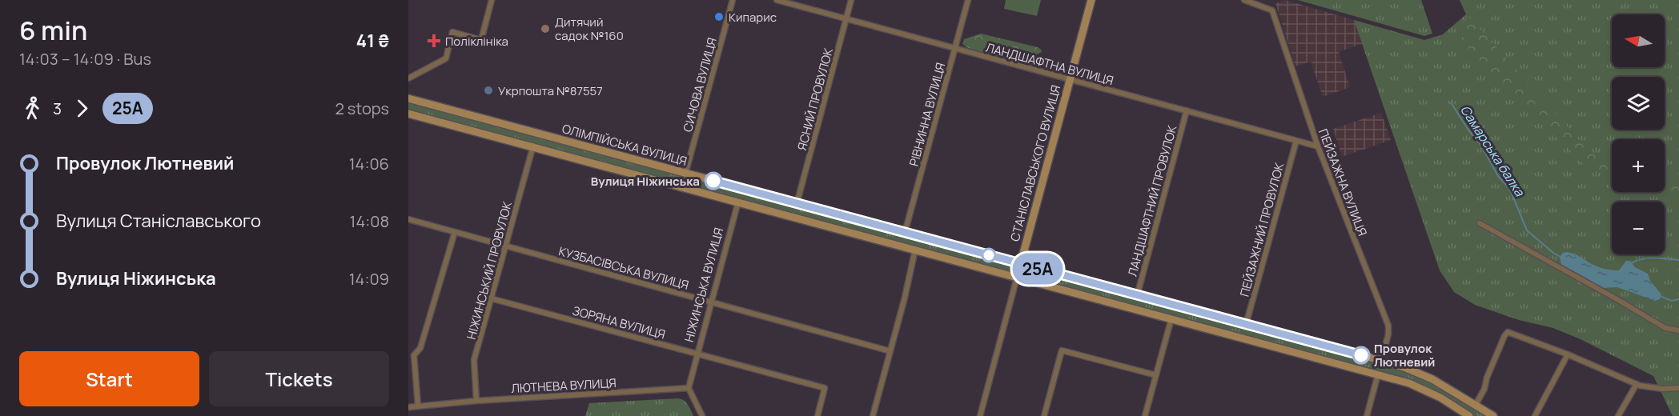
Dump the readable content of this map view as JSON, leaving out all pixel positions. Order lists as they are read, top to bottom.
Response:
{
  "streets": {
    "main road": ["ОЛІМПІЙСЬКА ВУЛИЦЯ", "СТАНІСЛАВСЬКОГО ВУЛИЦЯ", "НІЖИНСЬКА ВУЛИЦЯ"],
    "street": [
      "ЛАНДШАФТНА ВУЛИЦЯ",
      "СИЧОВА ВУЛИЦЯ",
      "ЯСНИЙ ПРОВУЛОК",
      "РІВНИННА ВУЛИЦЯ",
      "ПЕЙЗАЖНА ВУЛИЦЯ",
      "ЛАНДШАФТНИЙ ПРОВУЛОК",
      "ПЕЙЗАЖНИЙ ПРОВУЛОК",
      "КУЗБАСІВСЬКА ВУЛИЦЯ",
      "НІЖИНСЬКИЙ ПРОВУЛОК",
      "ЗОРЯНА ВУЛИЦЯ",
      "ЛЮТНЕВА ВУЛИЦЯ"
    ]
  },
  "crossings": [
    ["ЛАНДШАФТНА ВУЛИЦЯ", "ЯСНИЙ ПРОВУЛОК"],
    ["ЛАНДШАФТНА ВУЛИЦЯ", "РІВНИННА ВУЛИЦЯ"],
    ["ЛАНДШАФТНА ВУЛИЦЯ", "СТАНІСЛАВСЬКОГО ВУЛИЦЯ"],
    ["ЛАНДШАФТНА ВУЛИЦЯ", "ПЕЙЗАЖНА ВУЛИЦЯ"],
    ["ЛАНДШАФТНА ВУЛИЦЯ", "ЛАНДШАФТНИЙ ПРОВУЛОК"],
    ["ЛАНДШАФТНА ВУЛИЦЯ", "ПЕЙЗАЖНИЙ ПРОВУЛОК"],
    ["СИЧОВА ВУЛИЦЯ", "ОЛІМПІЙСЬКА ВУЛИЦЯ"],
    ["ЯСНИЙ ПРОВУЛОК", "ОЛІМПІЙСЬКА ВУЛИЦЯ"],
    ["РІВНИННА ВУЛИЦЯ", "ОЛІМПІЙСЬКА ВУЛИЦЯ"],
    ["ОЛІМПІЙСЬКА ВУЛИЦЯ", "СТАНІСЛАВСЬКОГО ВУЛИЦЯ"],
    ["ОЛІМПІЙСЬКА ВУЛИЦЯ", "ПЕЙЗАЖНА ВУЛИЦЯ"],
    ["ОЛІМПІЙСЬКА ВУЛИЦЯ", "ЛАНДШАФТНИЙ ПРОВУЛОК"],
    ["ОЛІМПІЙСЬКА ВУЛИЦЯ", "ПЕЙЗАЖНИЙ ПРОВУЛОК"],
    ["ОЛІМПІЙСЬКА ВУЛИЦЯ", "НІЖИНСЬКИЙ ПРОВУЛОК"],
    ["ОЛІМПІЙСЬКА ВУЛИЦЯ", "НІЖИНСЬКА ВУЛИЦЯ"],
    ["КУЗБАСІВСЬКА ВУЛИЦЯ", "НІЖИНСЬКИЙ ПРОВУЛОК"],
    ["КУЗБАСІВСЬКА ВУЛИЦЯ", "НІЖИНСЬКА ВУЛИЦЯ"],
    ["НІЖИНСЬКИЙ ПРОВУЛОК", "ЗОРЯНА ВУЛИЦЯ"],
    ["НІЖИНСЬКИЙ ПРОВУЛОК", "ЛЮТНЕВА ВУЛИЦЯ"],
    ["НІЖИНСЬКА ВУЛИЦЯ", "ЗОРЯНА ВУЛИЦЯ"],
    ["НІЖИНСЬКА ВУЛИЦЯ", "ЛЮТНЕВА ВУЛИЦЯ"]
  ],
  "water": ["Самарська балка"],
  "places": {
    "other": [
      "Кипарис",
      "Дитячий садок №160",
      "Укрпошта №87557",
      "Вулиця Ніжинська",
      "Провулок Лютневий"
    ],
    "health": ["Поліклініка"]
  },
  "lines": ["bus line 25А"],
  "north": "left",
  "page": {
    "heading": ["6 min", "14:03 – 14:09 · Bus", "41 ₴"],
    "on_map": "25А",
    "map_buttons": ["+", "−"],
    "legs": ["3", "25А", "2 stops"],
    "list": [
      {
        "name": "Провулок Лютневий",
        "value": "14:06"
      },
      {
        "name": "Вулиця Станіславського",
        "value": "14:08"
      },
      {
        "name": "Вулиця Ніжинська",
        "value": "14:09"
      }
    ],
    "buttons": ["Start", "Tickets"]
  }
}
